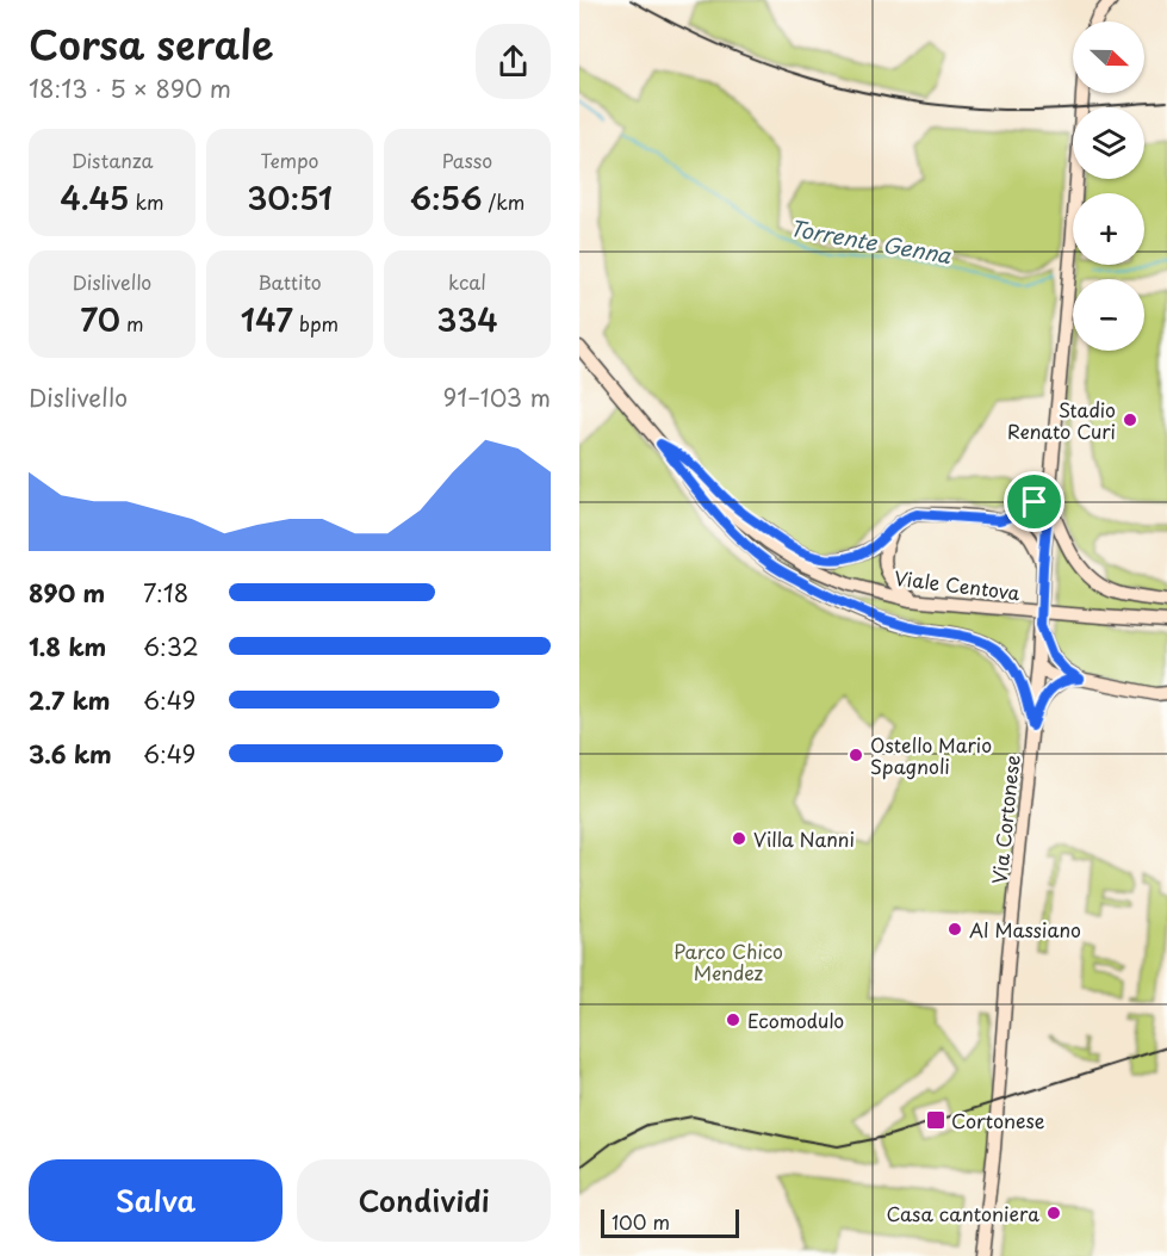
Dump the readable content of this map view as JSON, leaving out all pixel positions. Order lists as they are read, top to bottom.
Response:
{
  "streets": {
    "main road": ["Viale Centova", "Via Cortonese"]
  },
  "crossings": [
    ["Viale Centova", "Via Cortonese"]
  ],
  "water": ["Torrente Genna"],
  "parks": ["Parco Chico Mendez"],
  "places": {
    "other": [
      "Stadio Renato Curi",
      "Ostello Mario Spagnoli",
      "Villa Nanni",
      "Al Massiano",
      "Ecomodulo",
      "Casa cantoniera"
    ],
    "transit": ["Cortonese"]
  },
  "scale_bar": "100 m",
  "north": "right",
  "page": {
    "heading": ["Corsa serale", "18:13 · 5 × 890 m"],
    "map_buttons": ["+", "−"],
    "stats": [
      ["Distanza", "4.45 km"],
      ["Tempo", "30:51"],
      ["Passo", "6:56 /km"],
      ["Dislivello", "70 m"],
      ["Battito", "147 bpm"],
      ["kcal", "334"]
    ],
    "chart": ["Dislivello", "91–103 m"],
    "list": [
      {
        "name": "890 m",
        "note": "7:18"
      },
      {
        "name": "1.8 km",
        "note": "6:32"
      },
      {
        "name": "2.7 km",
        "note": "6:49"
      },
      {
        "name": "3.6 km",
        "note": "6:49"
      }
    ],
    "buttons": ["Salva", "Condividi"],
    "scale": "100 m"
  }
}
